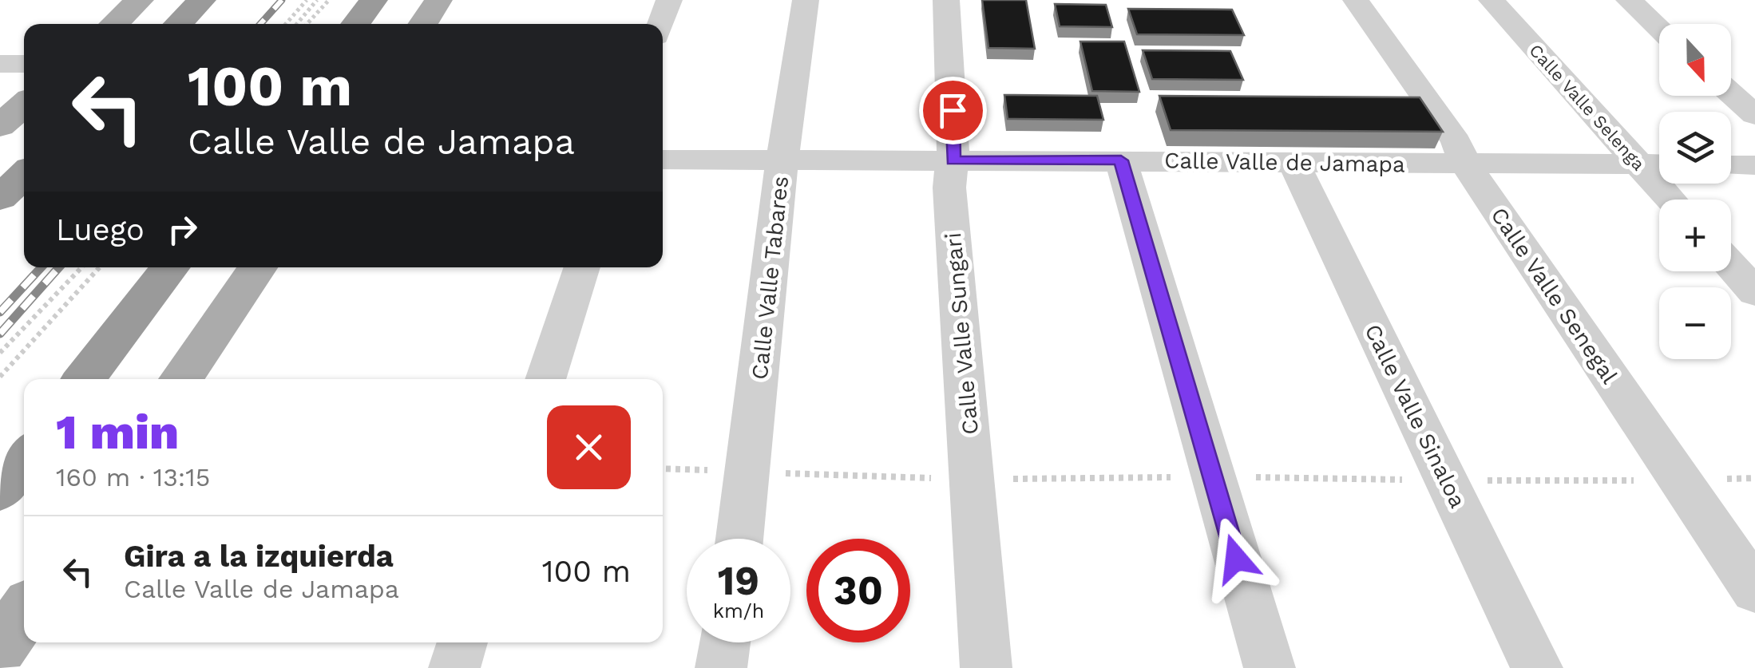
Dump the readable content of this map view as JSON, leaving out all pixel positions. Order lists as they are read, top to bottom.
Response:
{
  "streets": {
    "street": [
      "Calle Valle Selenga",
      "Calle Valle de Jamapa",
      "Calle Valle Tabares",
      "Calle Valle Senegal",
      "Calle Valle Sungari",
      "Calle Valle Sinaloa"
    ]
  },
  "crossings": [
    ["Calle Valle Selenga", "Calle Valle de Jamapa"],
    ["Calle Valle de Jamapa", "Calle Valle Tabares"],
    ["Calle Valle de Jamapa", "Calle Valle Senegal"],
    ["Calle Valle de Jamapa", "Calle Valle Sungari"],
    ["Calle Valle de Jamapa", "Calle Valle Sinaloa"]
  ],
  "north": "bottom",
  "page": {
    "map_buttons": ["+", "−"],
    "turn": ["100 m", "Calle Valle de Jamapa"],
    "then": "Luego",
    "heading": ["1 min", "160 m · 13:15"],
    "list": [
      {
        "name": "Gira a la izquierda",
        "note": "Calle Valle de Jamapa",
        "value": "100 m"
      }
    ],
    "speed": "19 km/h",
    "limit": "30"
  }
}
